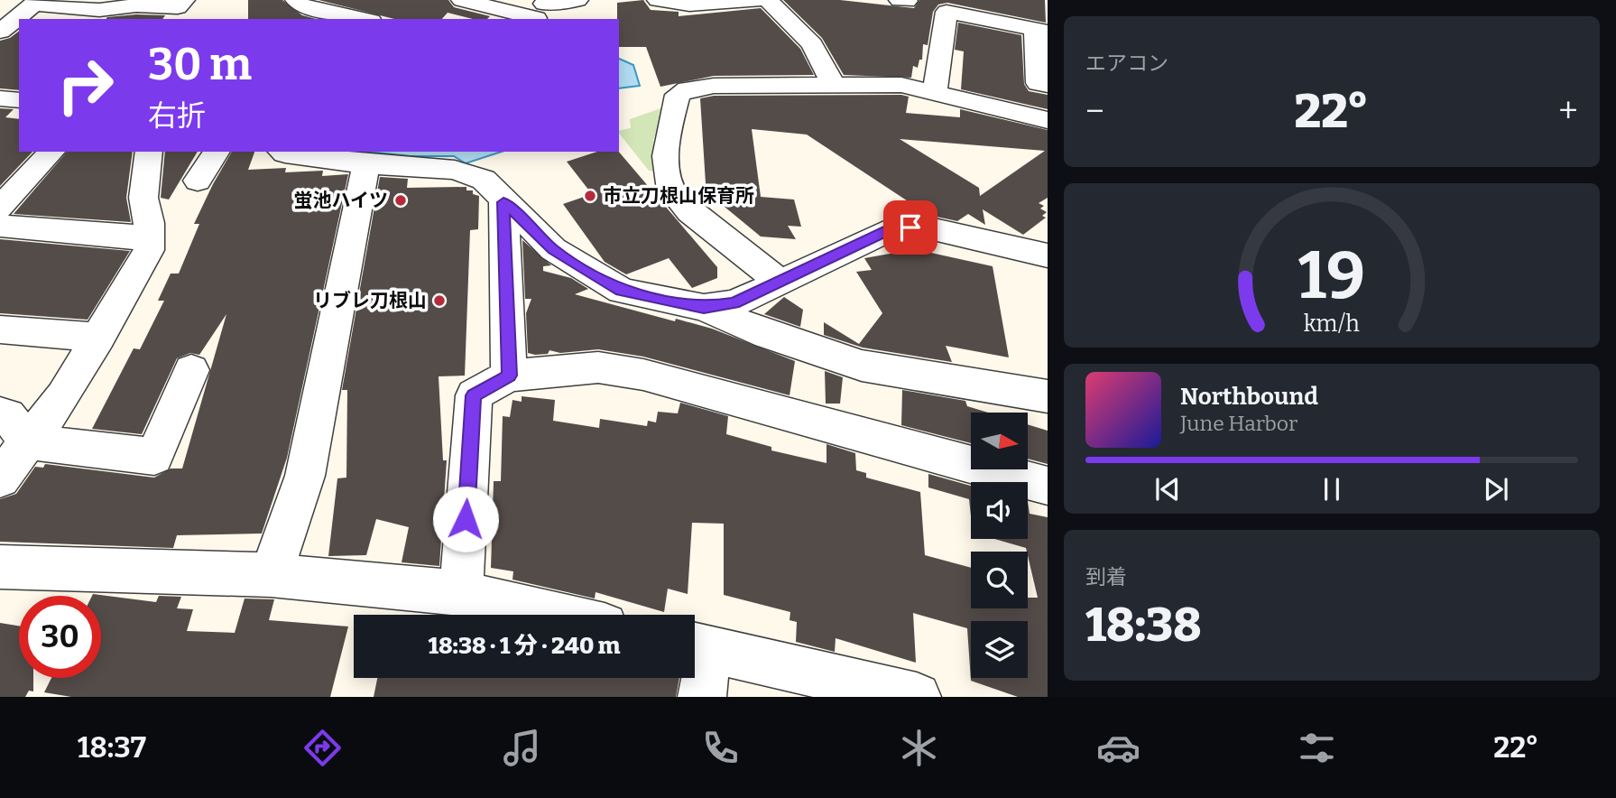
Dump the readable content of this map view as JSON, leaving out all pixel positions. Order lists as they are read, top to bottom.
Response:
{
  "places": ["市立刀根山保育所", "蛍池ハイツ", "リブレ刀根山"],
  "north": "right",
  "page": {
    "tile": [
      "エアコン",
      ["到着", "18:38"]
    ],
    "turn": ["30 m", "右折"],
    "heat": ["−", "22°", "+"],
    "song": ["Northbound", "June Harbor"],
    "limit": "30",
    "trip": "18:38 · 1 分 · 240 m",
    "tabs": ["18:37", "22°"],
    "gauge": ["19", "km/h"]
  }
}
